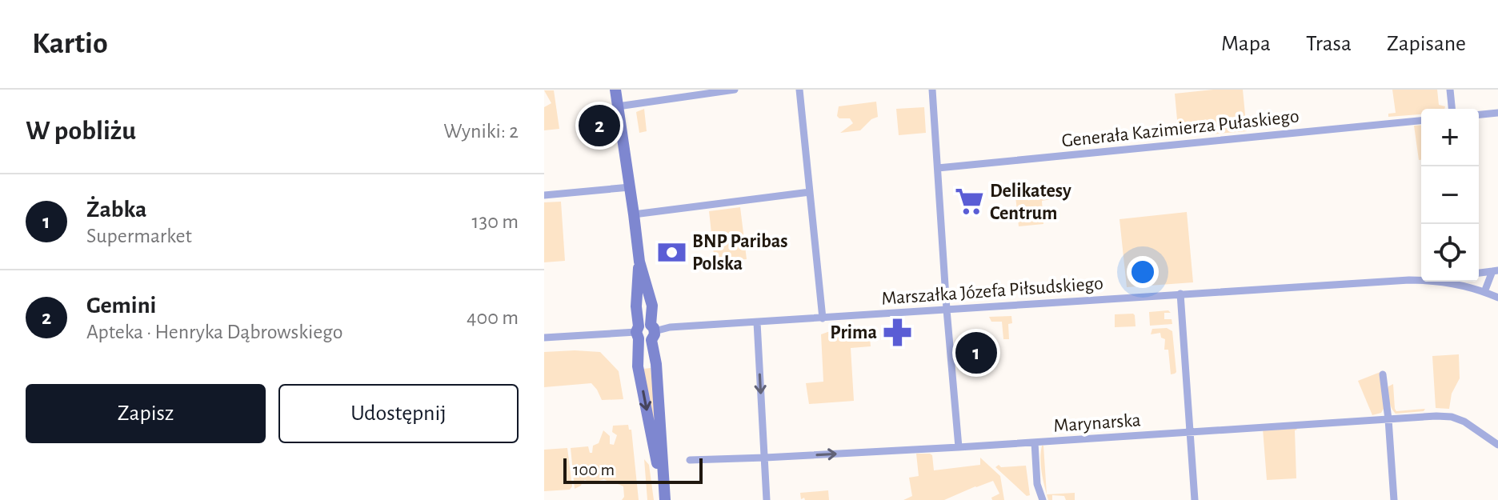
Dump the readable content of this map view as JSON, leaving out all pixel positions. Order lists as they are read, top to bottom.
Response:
{
  "streets": {
    "street": ["Generała Kazimierza Pułaskiego", "Marszałka Józefa Piłsudskiego", "Marynarska"]
  },
  "places": {
    "supermarket": ["Delikatesy Centrum"],
    "bank": ["BNP Paribas Polska"],
    "pharmacy": ["Prima"]
  },
  "scale_bar": "100 m",
  "page": {
    "header": "Kartio",
    "nav": ["Mapa", "Trasa", "Zapisane"],
    "heading": ["W pobliżu", "Wyniki: 2"],
    "pins": ["2", "1"],
    "map_buttons": ["+", "−"],
    "list": [
      {
        "mark": "1",
        "name": "Żabka",
        "note": "Supermarket",
        "value": "130 m"
      },
      {
        "mark": "2",
        "name": "Gemini",
        "note": "Apteka · Henryka Dąbrowskiego",
        "value": "400 m"
      }
    ],
    "buttons": ["Zapisz", "Udostępnij"],
    "scale": "100 m"
  }
}
